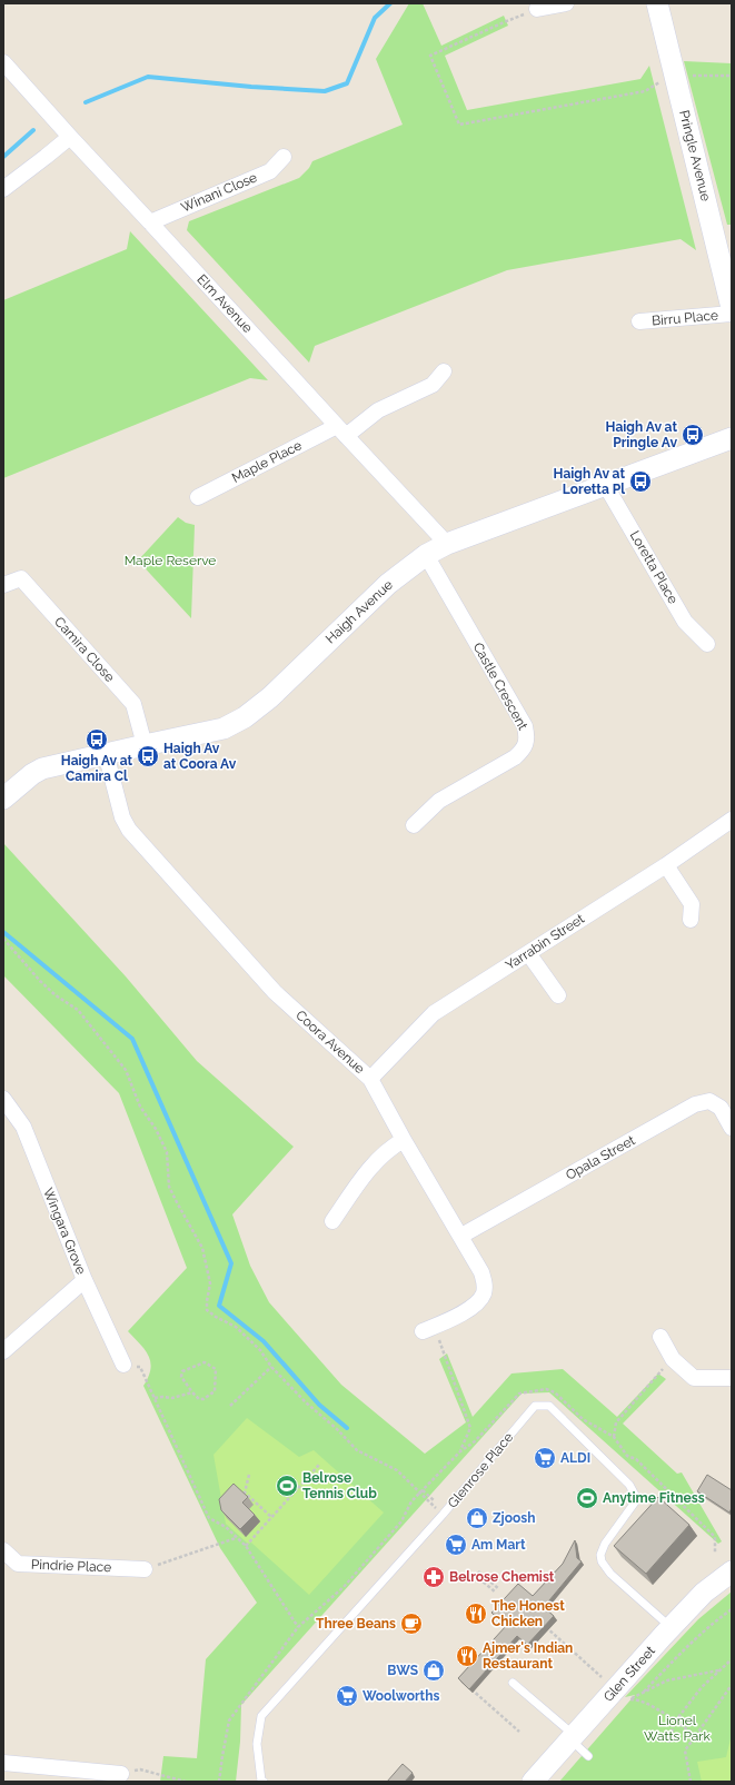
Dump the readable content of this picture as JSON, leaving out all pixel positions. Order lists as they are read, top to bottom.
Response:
{
  "streets": {
    "street": [
      "Pringle Avenue",
      "Winani Close",
      "Elm Avenue",
      "Birru Place",
      "Maple Place",
      "Loretta Place",
      "Haigh Avenue",
      "Camira Close",
      "Castle Crescent",
      "Yarrabin Street",
      "Coora Avenue",
      "Opala Street",
      "Wingara Grove",
      "Pindrie Place",
      "Glen Street"
    ],
    "lane": ["Glenrose Place"]
  },
  "crossings": [
    ["Winani Close", "Elm Avenue"],
    ["Elm Avenue", "Maple Place"],
    ["Elm Avenue", "Haigh Avenue"],
    ["Loretta Place", "Haigh Avenue"],
    ["Haigh Avenue", "Camira Close"],
    ["Haigh Avenue", "Castle Crescent"],
    ["Haigh Avenue", "Coora Avenue"],
    ["Yarrabin Street", "Coora Avenue"],
    ["Coora Avenue", "Opala Street"],
    ["Glenrose Place", "Glen Street"]
  ],
  "parks": ["Maple Reserve", "Lionel Watts Park"],
  "places": {
    "bus stop": [
      "Haigh Av at Pringle Av",
      "Haigh Av at Loretta Pl",
      "Haigh Av at Camira Cl",
      "Haigh Av at Coora Av"
    ],
    "supermarket": ["ALDI", "Am Mart", "Woolworths"],
    "sports": ["Belrose Tennis Club", "Anytime Fitness"],
    "shop": ["Zjoosh", "BWS"],
    "pharmacy": ["Belrose Chemist"],
    "restaurant": ["The Honest Chicken", "Ajmer's Indian Restaurant"],
    "cafe": ["Three Beans"]
  }
}
